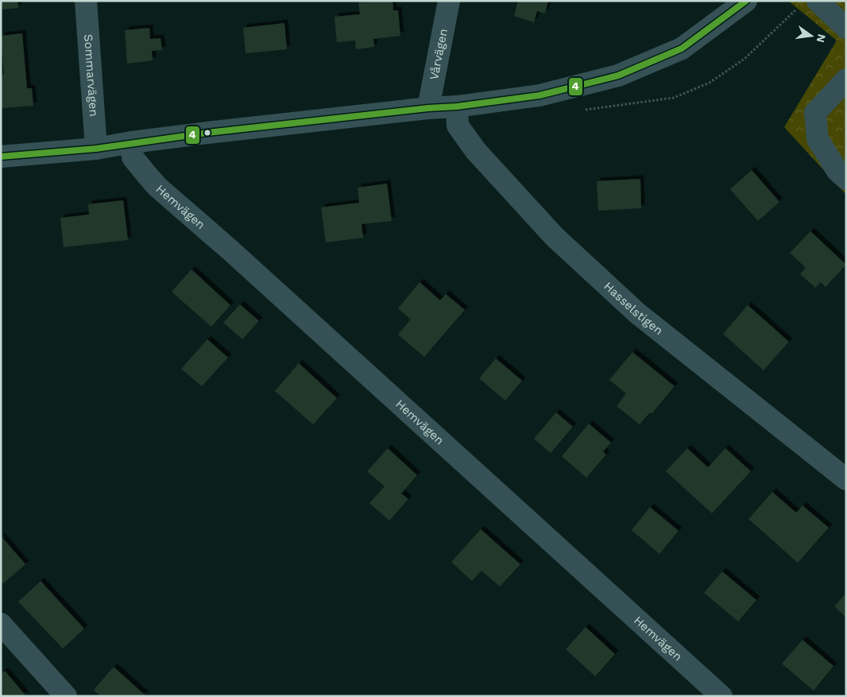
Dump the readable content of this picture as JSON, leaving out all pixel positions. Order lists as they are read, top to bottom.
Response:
{
  "streets": {
    "street": [
      "Vårvägen",
      "Sommarvägen",
      "Hemvägen",
      "Hasselstigen"
    ]
  },
  "lines": ["transit line 4"],
  "north": "right"
}
